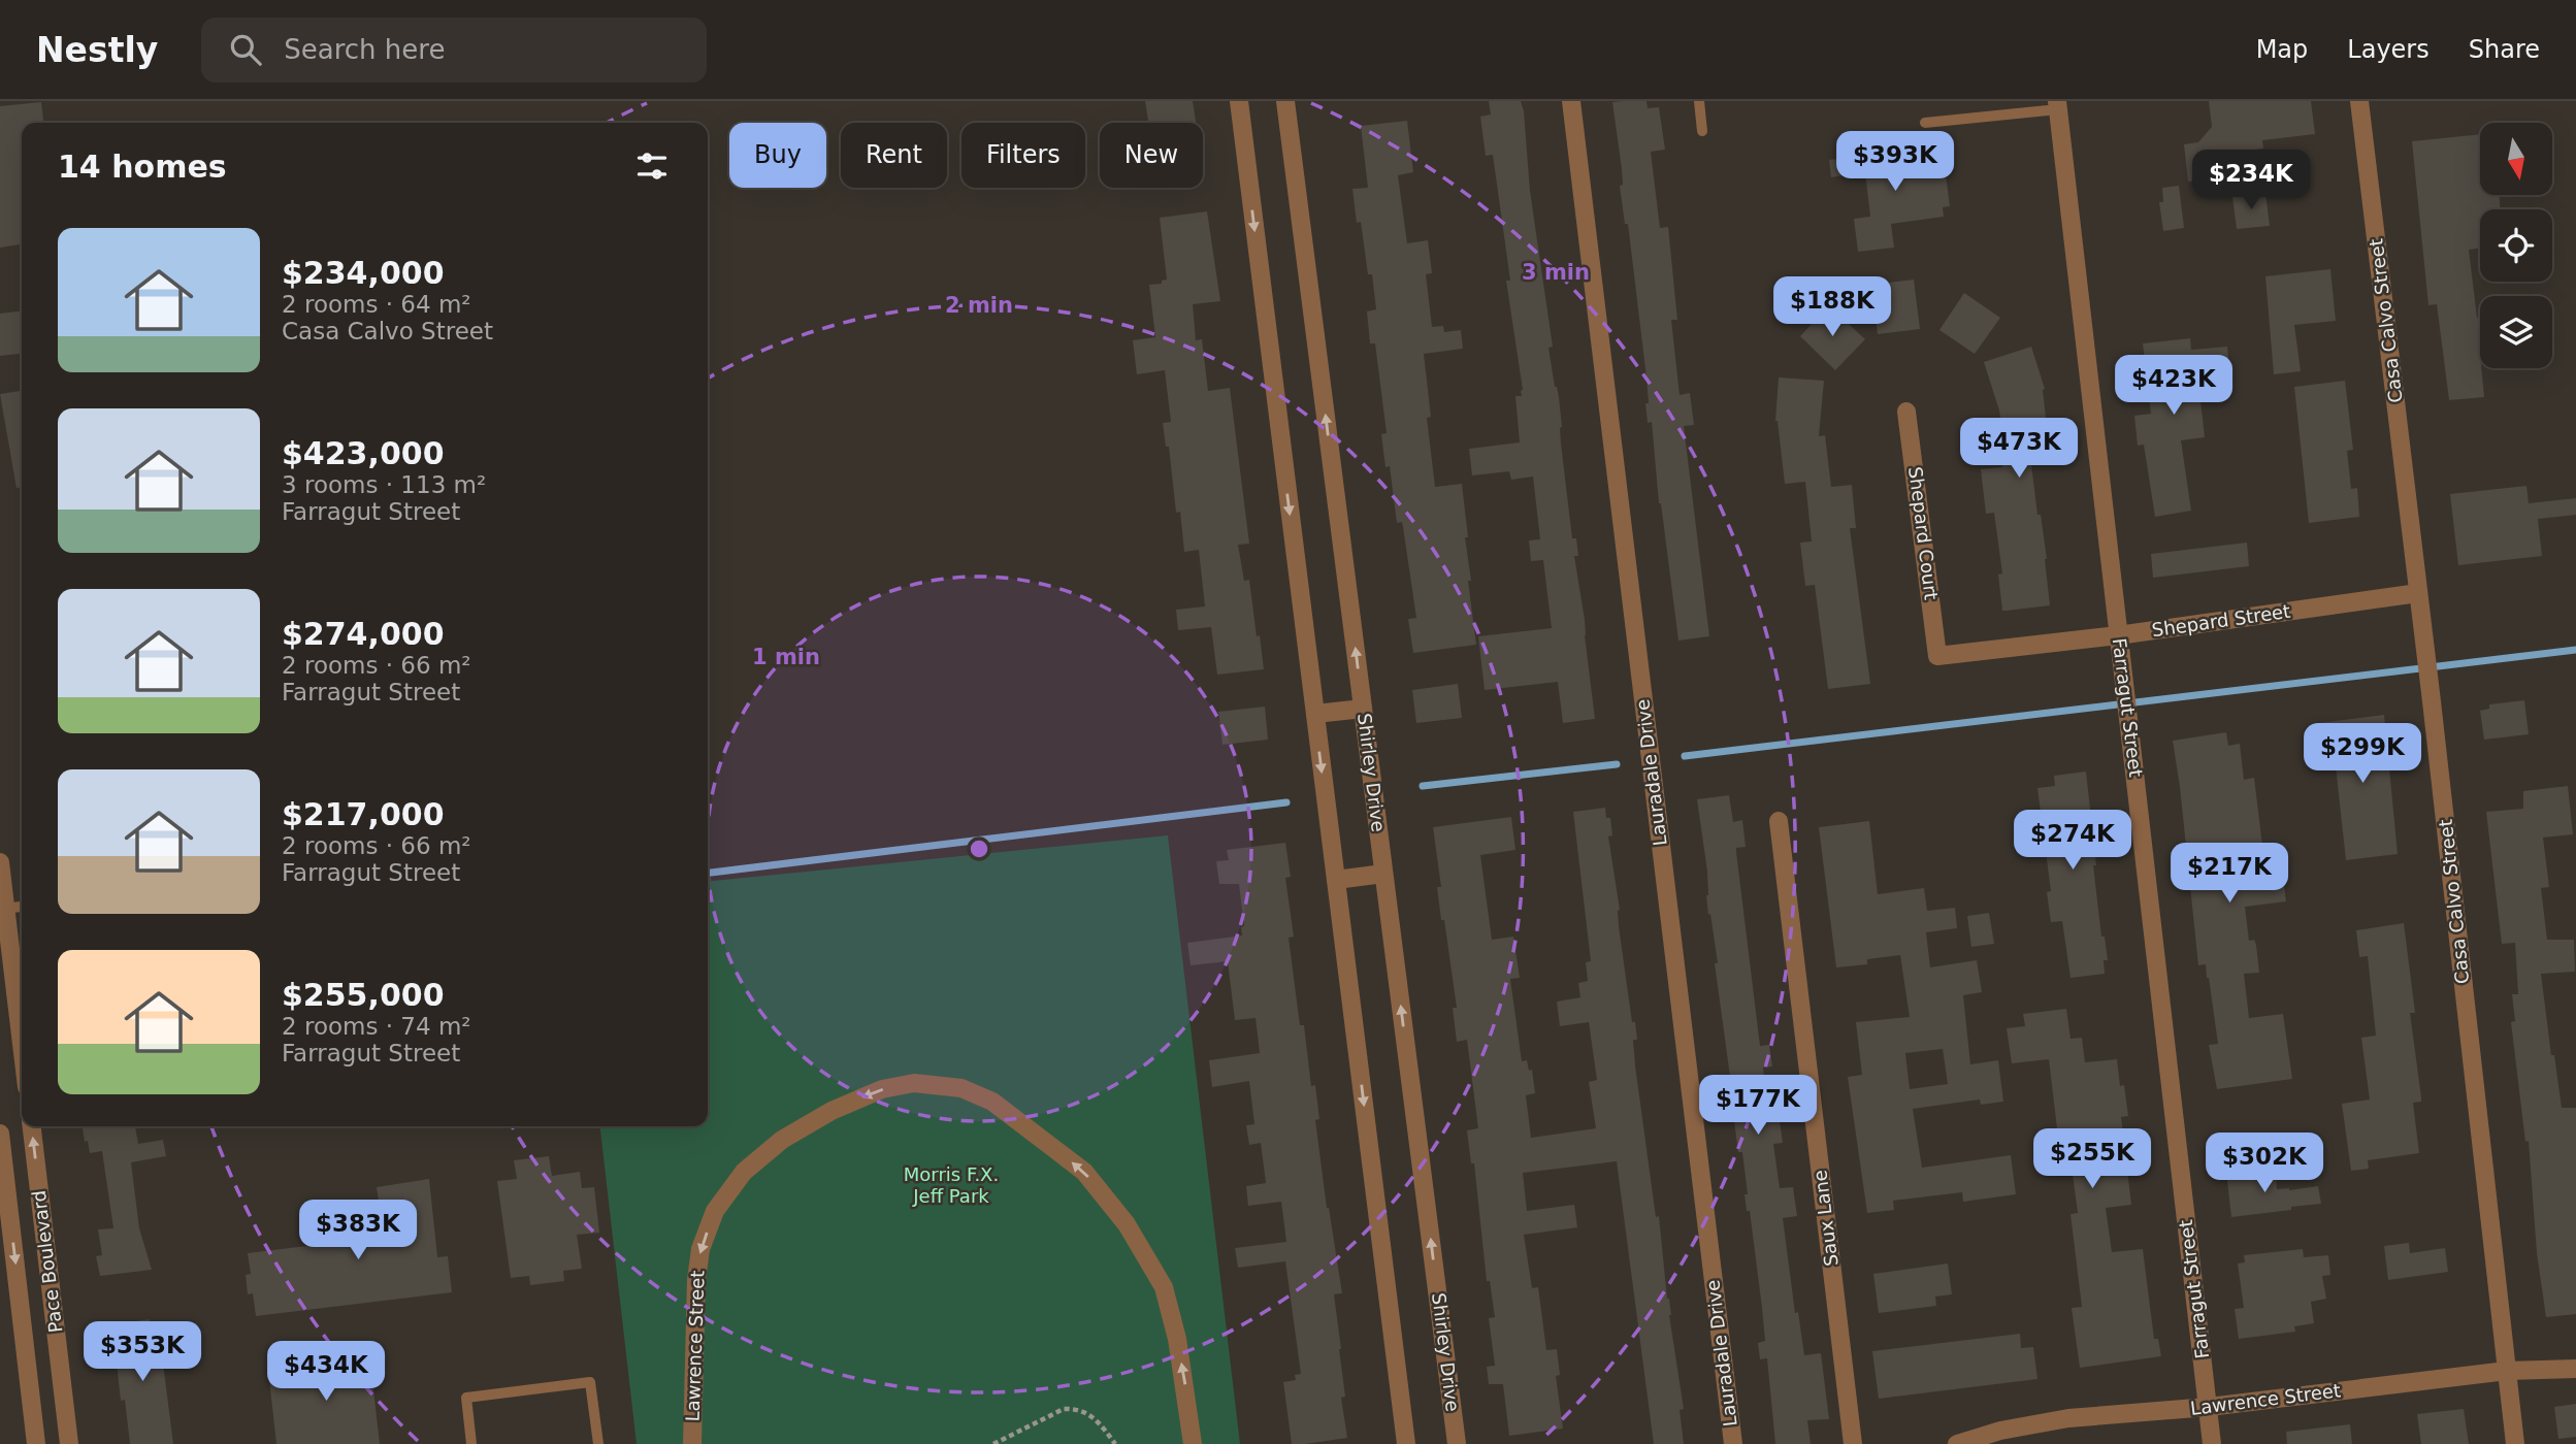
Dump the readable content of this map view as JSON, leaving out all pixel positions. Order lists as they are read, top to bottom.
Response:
{
  "streets": {
    "street": [
      "Casa Calvo Street",
      "Shepard Court",
      "Shepard Street",
      "Farragut Street",
      "Shirley Drive",
      "Lauradale Drive",
      "Saux Lane",
      "Pace Boulevard",
      "Lawrence Street"
    ]
  },
  "crossings": [
    ["Casa Calvo Street", "Shepard Street"],
    ["Casa Calvo Street", "Lawrence Street"],
    ["Shepard Court", "Shepard Street"],
    ["Shepard Street", "Farragut Street"],
    ["Farragut Street", "Lawrence Street"]
  ],
  "parks": ["Morris F.X. Jeff Park"],
  "north": "bottom",
  "page": {
    "header": "Nestly",
    "search": "Search here",
    "nav": ["Map", "Layers", "Share"],
    "chip": [
      "Buy",
      "Rent",
      "Filters",
      "New"
    ],
    "heading": "14 homes",
    "price": [
      "$393K",
      "$234K",
      "$188K",
      "$423K",
      "$473K",
      "$299K",
      "$274K",
      "$217K",
      "$177K",
      "$255K",
      "$302K",
      "$383K",
      "$353K",
      "$434K"
    ],
    "list": [
      {
        "name": "$234,000",
        "note": "2 rooms · 64 m² · Casa Calvo Street"
      },
      {
        "name": "$423,000",
        "note": "3 rooms · 113 m² · Farragut Street"
      },
      {
        "name": "$274,000",
        "note": "2 rooms · 66 m² · Farragut Street"
      },
      {
        "name": "$217,000",
        "note": "2 rooms · 66 m² · Farragut Street"
      },
      {
        "name": "$255,000",
        "note": "2 rooms · 74 m² · Farragut Street"
      }
    ]
  },
  "rings": ["3 min", "2 min", "1 min"]
}
